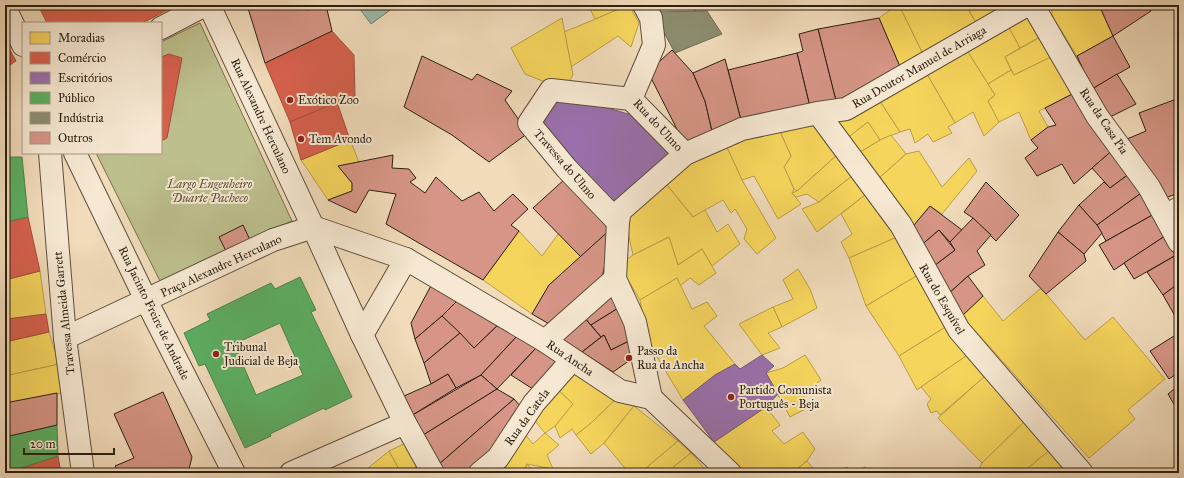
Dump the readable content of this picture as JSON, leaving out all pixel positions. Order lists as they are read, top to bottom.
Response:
{
  "streets": {
    "street": [
      "Rua Doutor Manuel de Arriaga",
      "Rua Alexandre Herculano",
      "Rua da Casa Pia",
      "Rua do Ulmo",
      "Travessa do Ulmo",
      "Praça Alexandre Herculano",
      "Rua do Esquível",
      "Travessa Almeida Garrett",
      "Rua Jacinto Freire de Andrade",
      "Rua Ancha",
      "Rua da Catela"
    ]
  },
  "crossings": [
    ["Rua Doutor Manuel de Arriaga", "Rua da Casa Pia"],
    ["Rua Doutor Manuel de Arriaga", "Rua do Ulmo"],
    ["Rua Doutor Manuel de Arriaga", "Travessa do Ulmo"],
    ["Rua Doutor Manuel de Arriaga", "Rua do Esquível"],
    ["Rua Doutor Manuel de Arriaga", "Rua Ancha"],
    ["Rua Alexandre Herculano", "Praça Alexandre Herculano"],
    ["Rua do Ulmo", "Travessa do Ulmo"],
    ["Praça Alexandre Herculano", "Travessa Almeida Garrett"],
    ["Praça Alexandre Herculano", "Rua Jacinto Freire de Andrade"],
    ["Rua Ancha", "Rua da Catela"]
  ],
  "parks": ["Largo Engenheiro Duarte Pacheco"],
  "places": [
    "Exótico Zoo",
    "Tem Avondo",
    "Tribunal Judicial de Beja",
    "Passo da Rua da Ancha",
    "Partido Comunista Português - Beja"
  ],
  "legend": [
    "Moradias",
    "Comércio",
    "Escritórios",
    "Público",
    "Indústria",
    "Outros"
  ],
  "scale_bar": "20 m"
}
